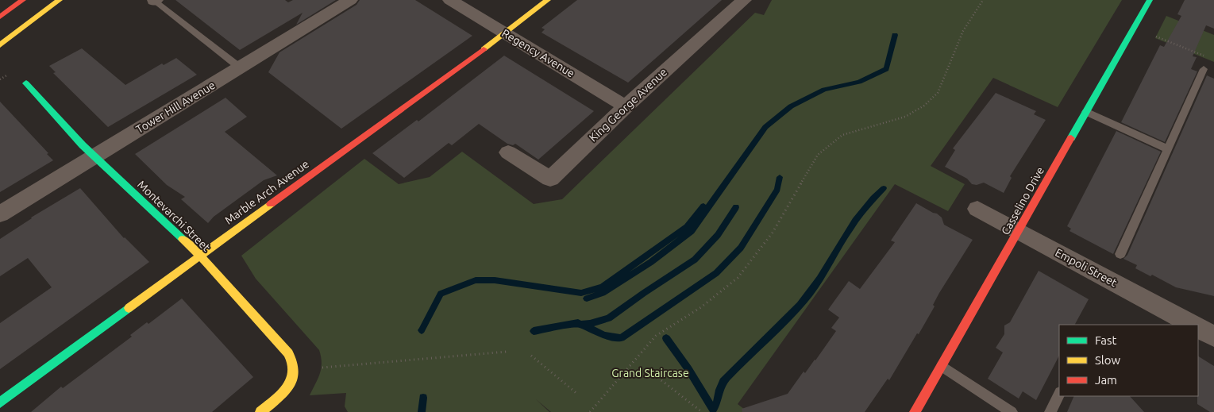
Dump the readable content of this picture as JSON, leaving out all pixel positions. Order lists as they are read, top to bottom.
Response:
{
  "streets": {
    "street": [
      "Regency Avenue",
      "King George Avenue",
      "Tower Hill Avenue",
      "Marble Arch Avenue",
      "Casselino Drive",
      "Montevarchi Street",
      "Empoli Street"
    ]
  },
  "crossings": [
    ["Regency Avenue", "King George Avenue"],
    ["Regency Avenue", "Marble Arch Avenue"],
    ["Tower Hill Avenue", "Montevarchi Street"],
    ["Marble Arch Avenue", "Montevarchi Street"],
    ["Casselino Drive", "Empoli Street"]
  ],
  "parks": ["Grand Staircase"],
  "legend": ["Fast", "Slow", "Jam"]
}
